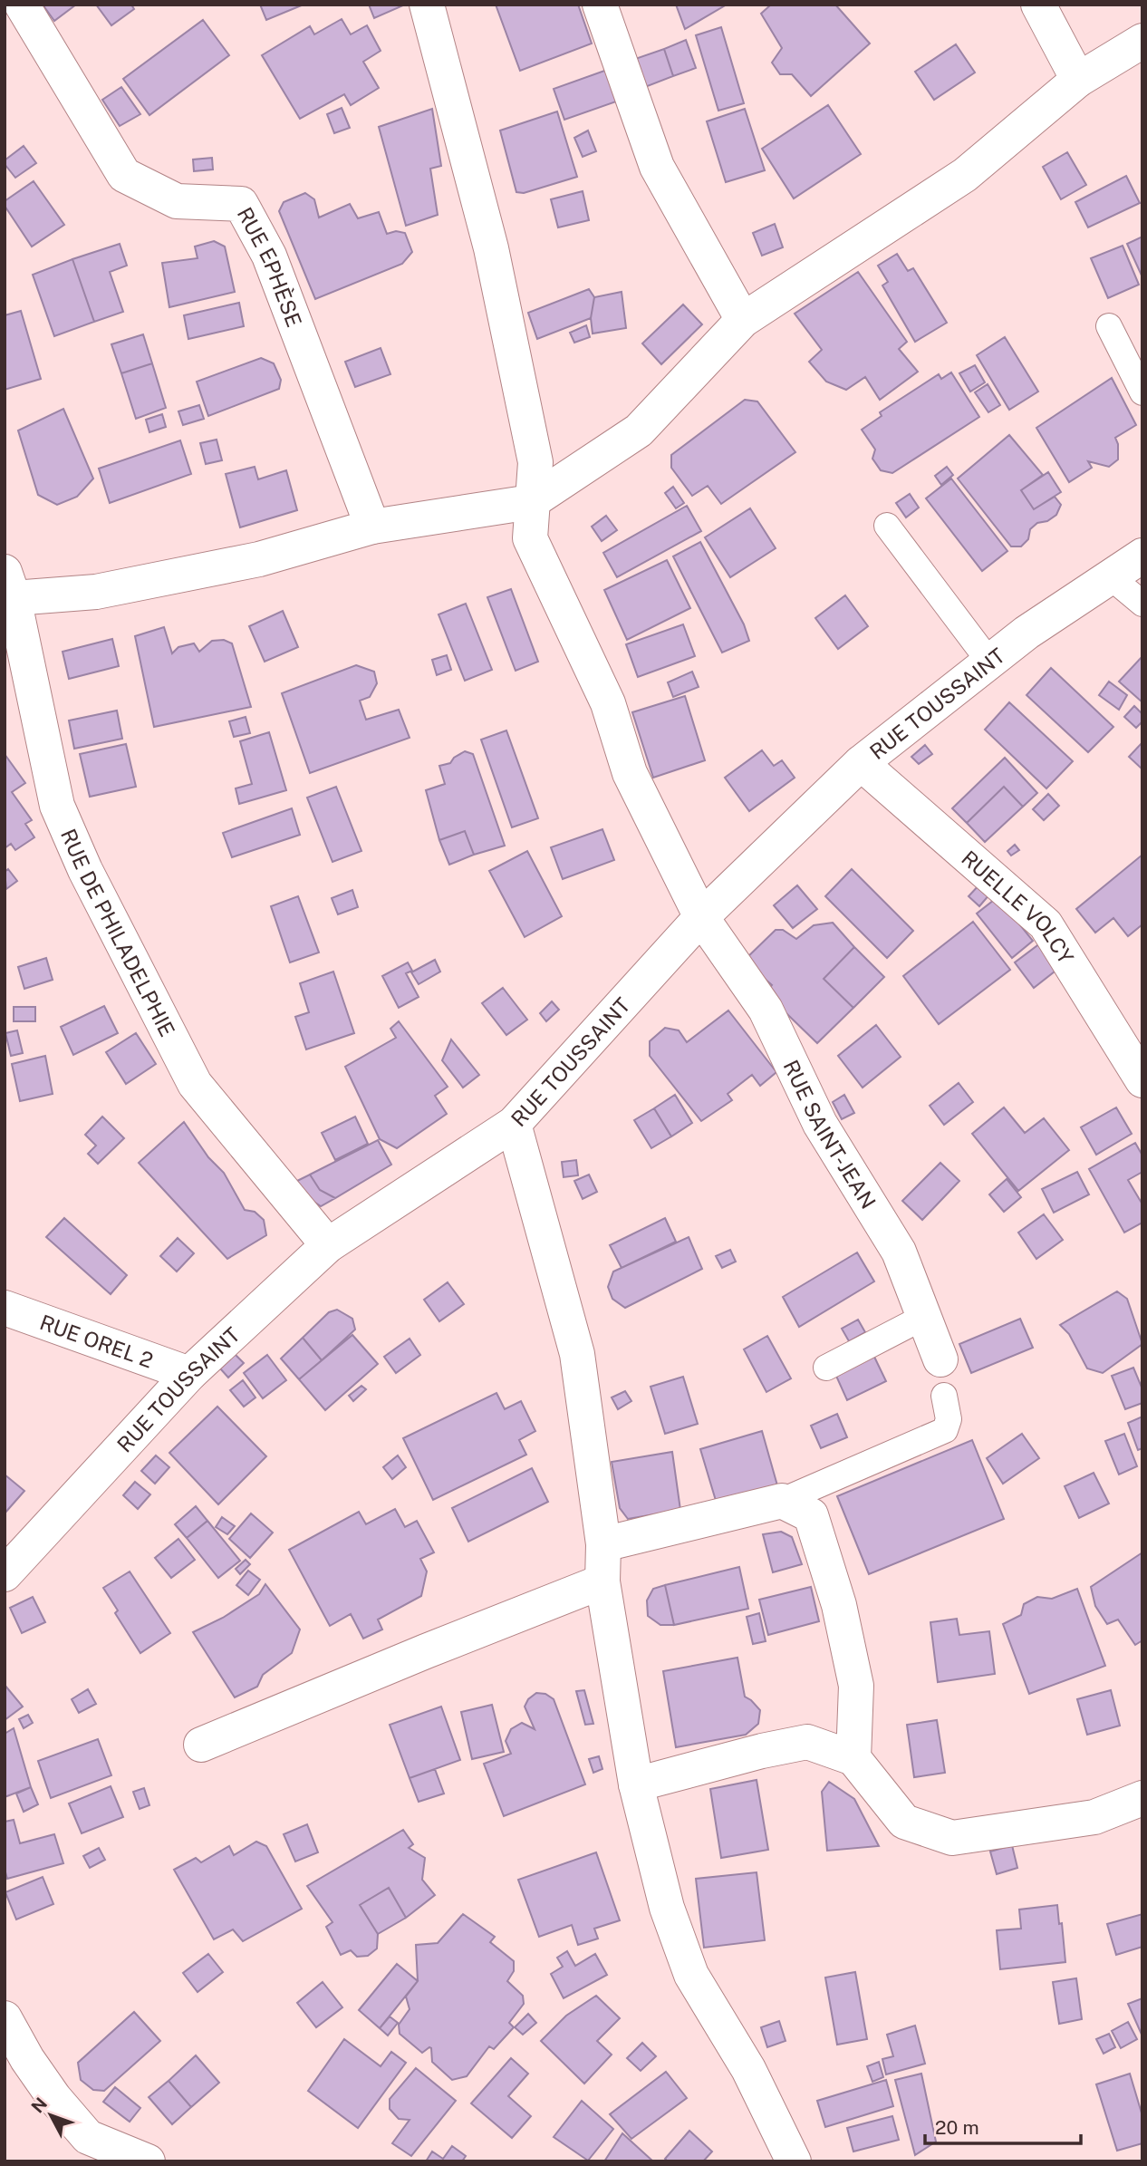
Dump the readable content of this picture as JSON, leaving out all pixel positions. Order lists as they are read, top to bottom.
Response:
{
  "streets": {
    "street": [
      "RUE EPHÈSE",
      "RUE TOUSSAINT",
      "RUELLE VOLCY",
      "RUE DE PHILADELPHIE",
      "RUE SAINT-JEAN",
      "RUE OREL 2"
    ]
  },
  "crossings": [
    ["RUE TOUSSAINT", "RUELLE VOLCY"],
    ["RUE TOUSSAINT", "RUE DE PHILADELPHIE"],
    ["RUE TOUSSAINT", "RUE SAINT-JEAN"],
    ["RUE TOUSSAINT", "RUE OREL 2"]
  ],
  "scale_bar": "20 m",
  "north": "top left"
}
